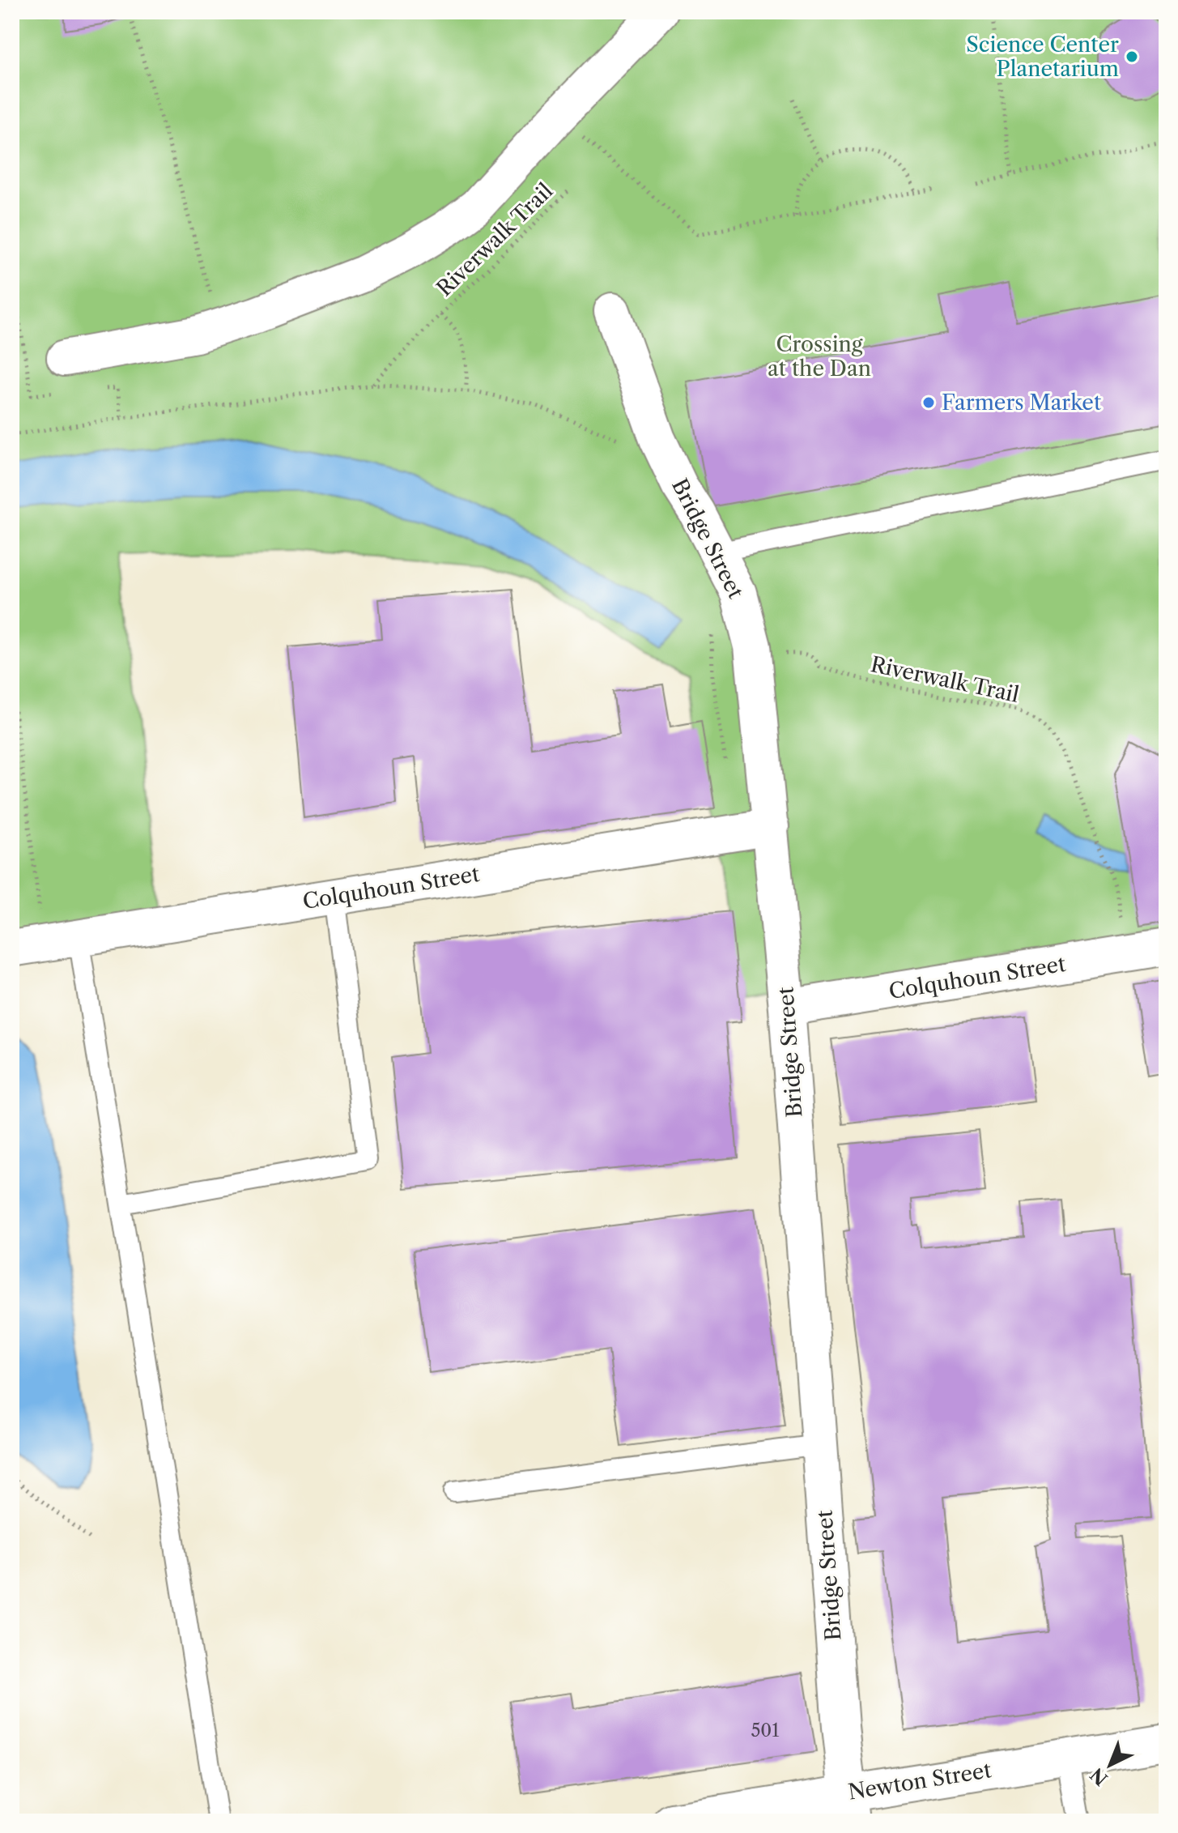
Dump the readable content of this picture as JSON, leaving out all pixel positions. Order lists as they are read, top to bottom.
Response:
{
  "streets": {
    "street": ["Bridge Street", "Colquhoun Street", "Newton Street"],
    "path": ["Riverwalk Trail"]
  },
  "crossings": [
    ["Bridge Street", "Colquhoun Street"],
    ["Bridge Street", "Newton Street"]
  ],
  "parks": ["Crossing at the Dan"],
  "places": ["Science Center Planetarium", "Farmers Market"],
  "house_numbers": ["501"],
  "north": "bottom left"
}
